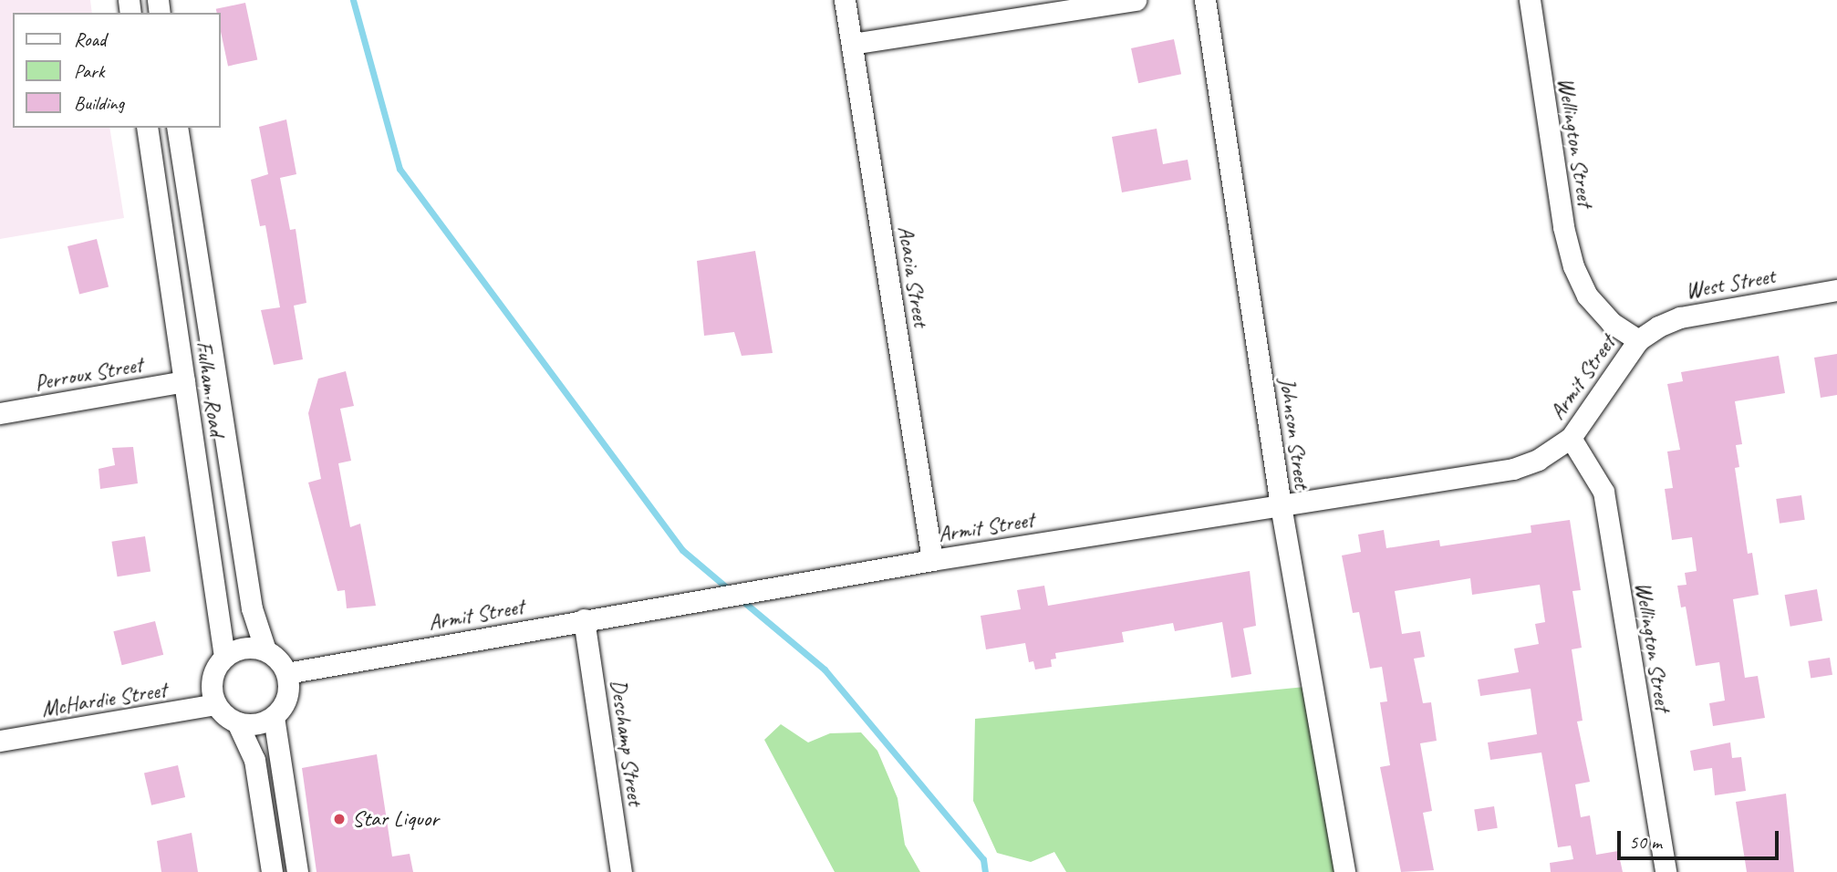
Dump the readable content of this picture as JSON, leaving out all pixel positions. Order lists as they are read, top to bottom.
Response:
{
  "streets": {
    "street": [
      "Wellington Street",
      "Acacia Street",
      "West Street",
      "Perroux Street",
      "Armit Street",
      "Fulham Road",
      "Johnson Street",
      "McHardie Street",
      "Deschamp Street"
    ]
  },
  "crossings": [
    ["Wellington Street", "West Street"],
    ["Wellington Street", "Armit Street"],
    ["Acacia Street", "Armit Street"],
    ["West Street", "Armit Street"],
    ["Perroux Street", "Fulham Road"],
    ["Armit Street", "Fulham Road"],
    ["Armit Street", "Johnson Street"],
    ["Armit Street", "McHardie Street"],
    ["Armit Street", "Deschamp Street"],
    ["Fulham Road", "McHardie Street"]
  ],
  "places": ["Star Liquor"],
  "legend": ["Road", "Park", "Building"],
  "scale_bar": "50 m"
}
